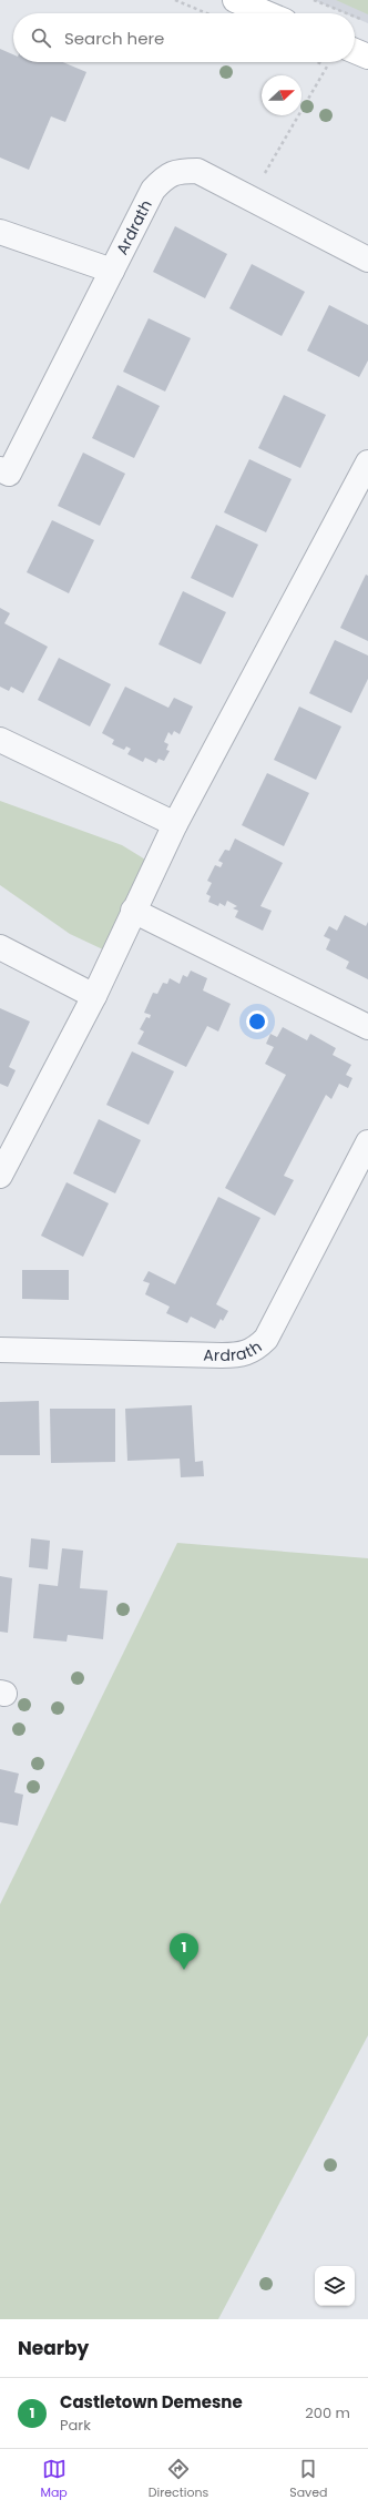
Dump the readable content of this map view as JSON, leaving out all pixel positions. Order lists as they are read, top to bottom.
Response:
{
  "streets": {
    "street": ["Ardrath"]
  },
  "north": "right",
  "page": {
    "search": "Search here",
    "pins": "1",
    "heading": "Nearby",
    "list": [
      {
        "mark": "1",
        "name": "Castletown Demesne",
        "note": "Park",
        "value": "200 m"
      }
    ],
    "nav": ["Map", "Directions", "Saved"]
  }
}
